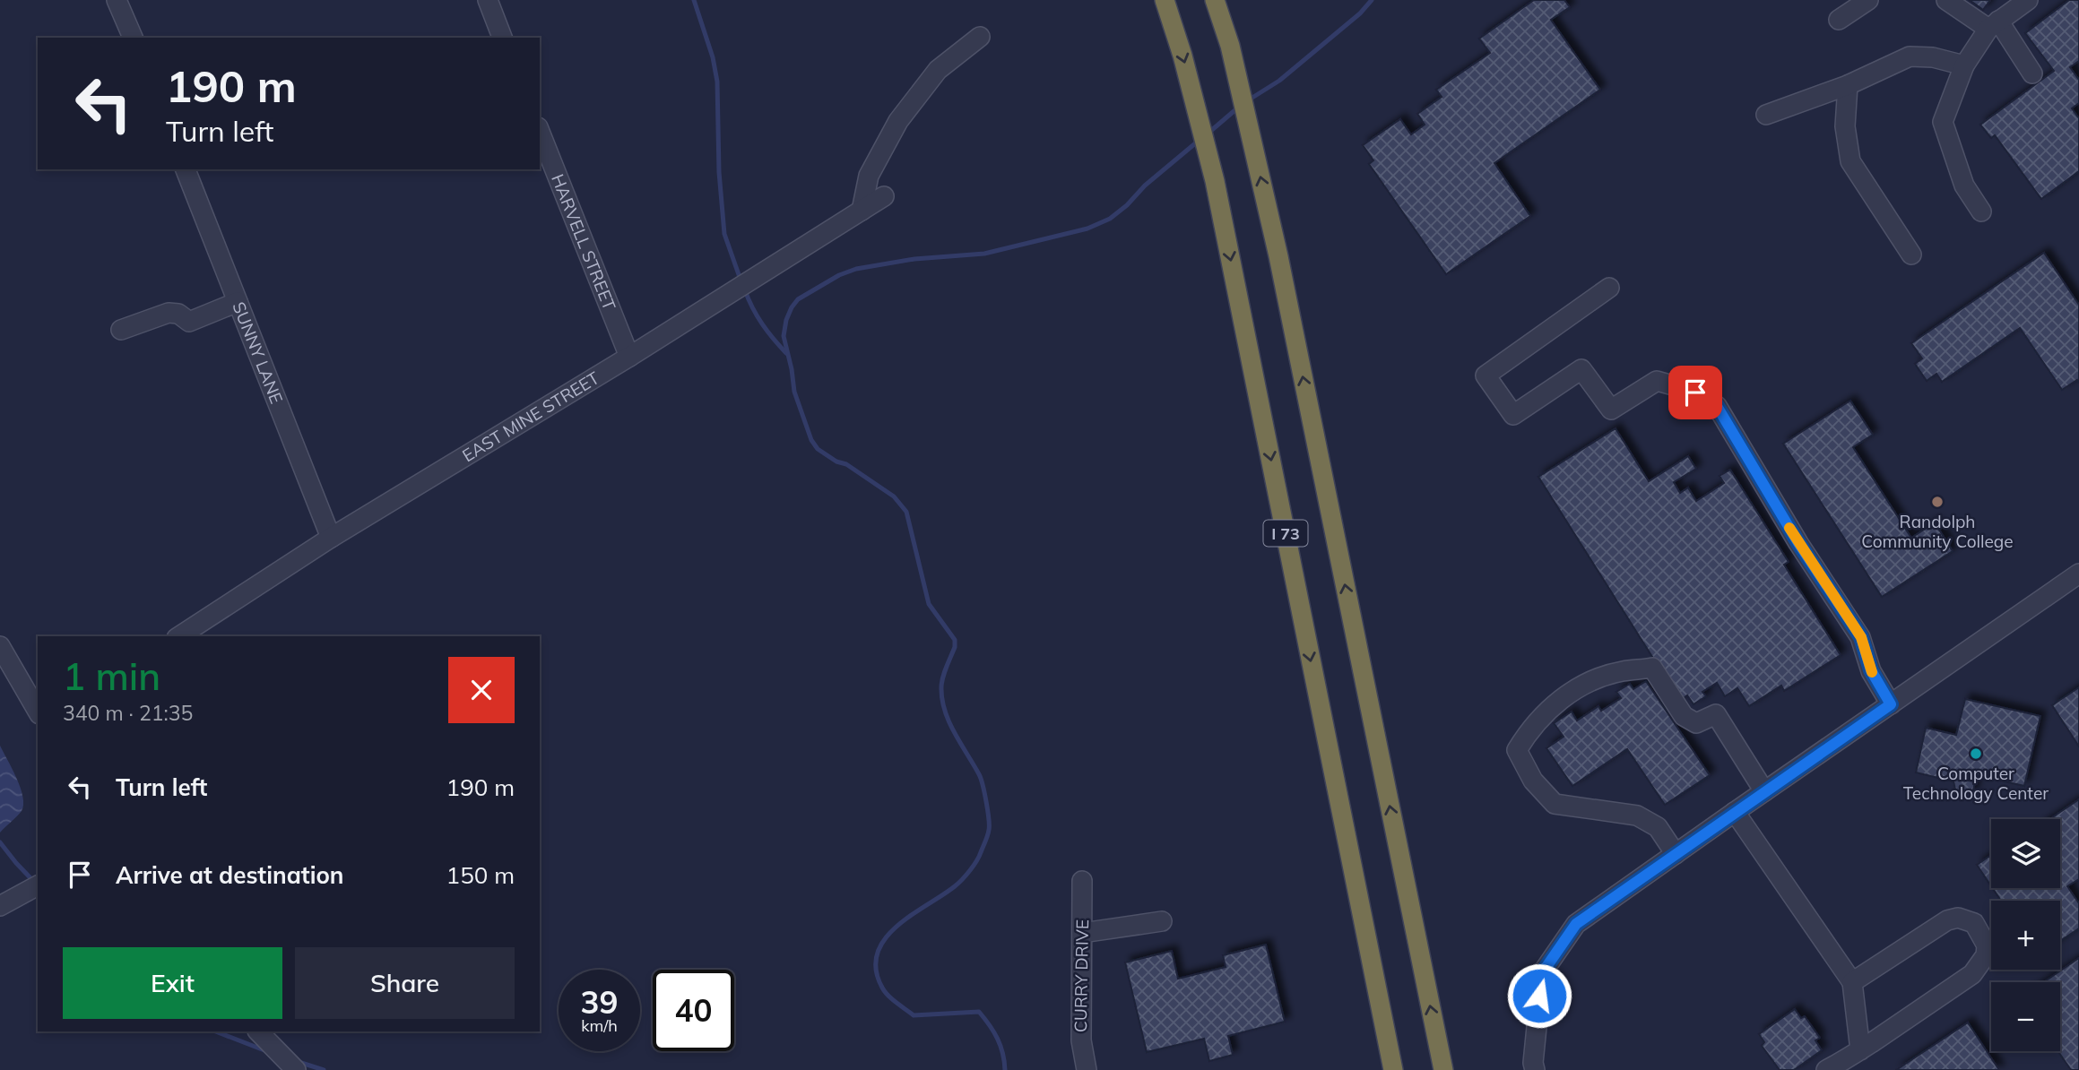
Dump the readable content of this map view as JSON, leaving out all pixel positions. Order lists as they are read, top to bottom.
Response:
{
  "streets": {
    "highway": ["I 73"],
    "street": [
      "HARVELL STREET",
      "SUNNY LANE",
      "EAST MINE STREET",
      "CURRY DRIVE"
    ]
  },
  "crossings": [
    ["HARVELL STREET", "EAST MINE STREET"],
    ["SUNNY LANE", "EAST MINE STREET"]
  ],
  "places": ["Randolph Community College", "Computer Technology Center"],
  "page": {
    "turn": ["190 m", "Turn left"],
    "heading": ["1 min", "340 m · 21:35"],
    "list": [
      {
        "name": "Turn left",
        "value": "190 m"
      },
      {
        "name": "Arrive at destination",
        "value": "150 m"
      }
    ],
    "map_buttons": ["+", "−"],
    "buttons": ["Exit", "Share"],
    "speed": "39 km/h",
    "limit": "40"
  }
}
